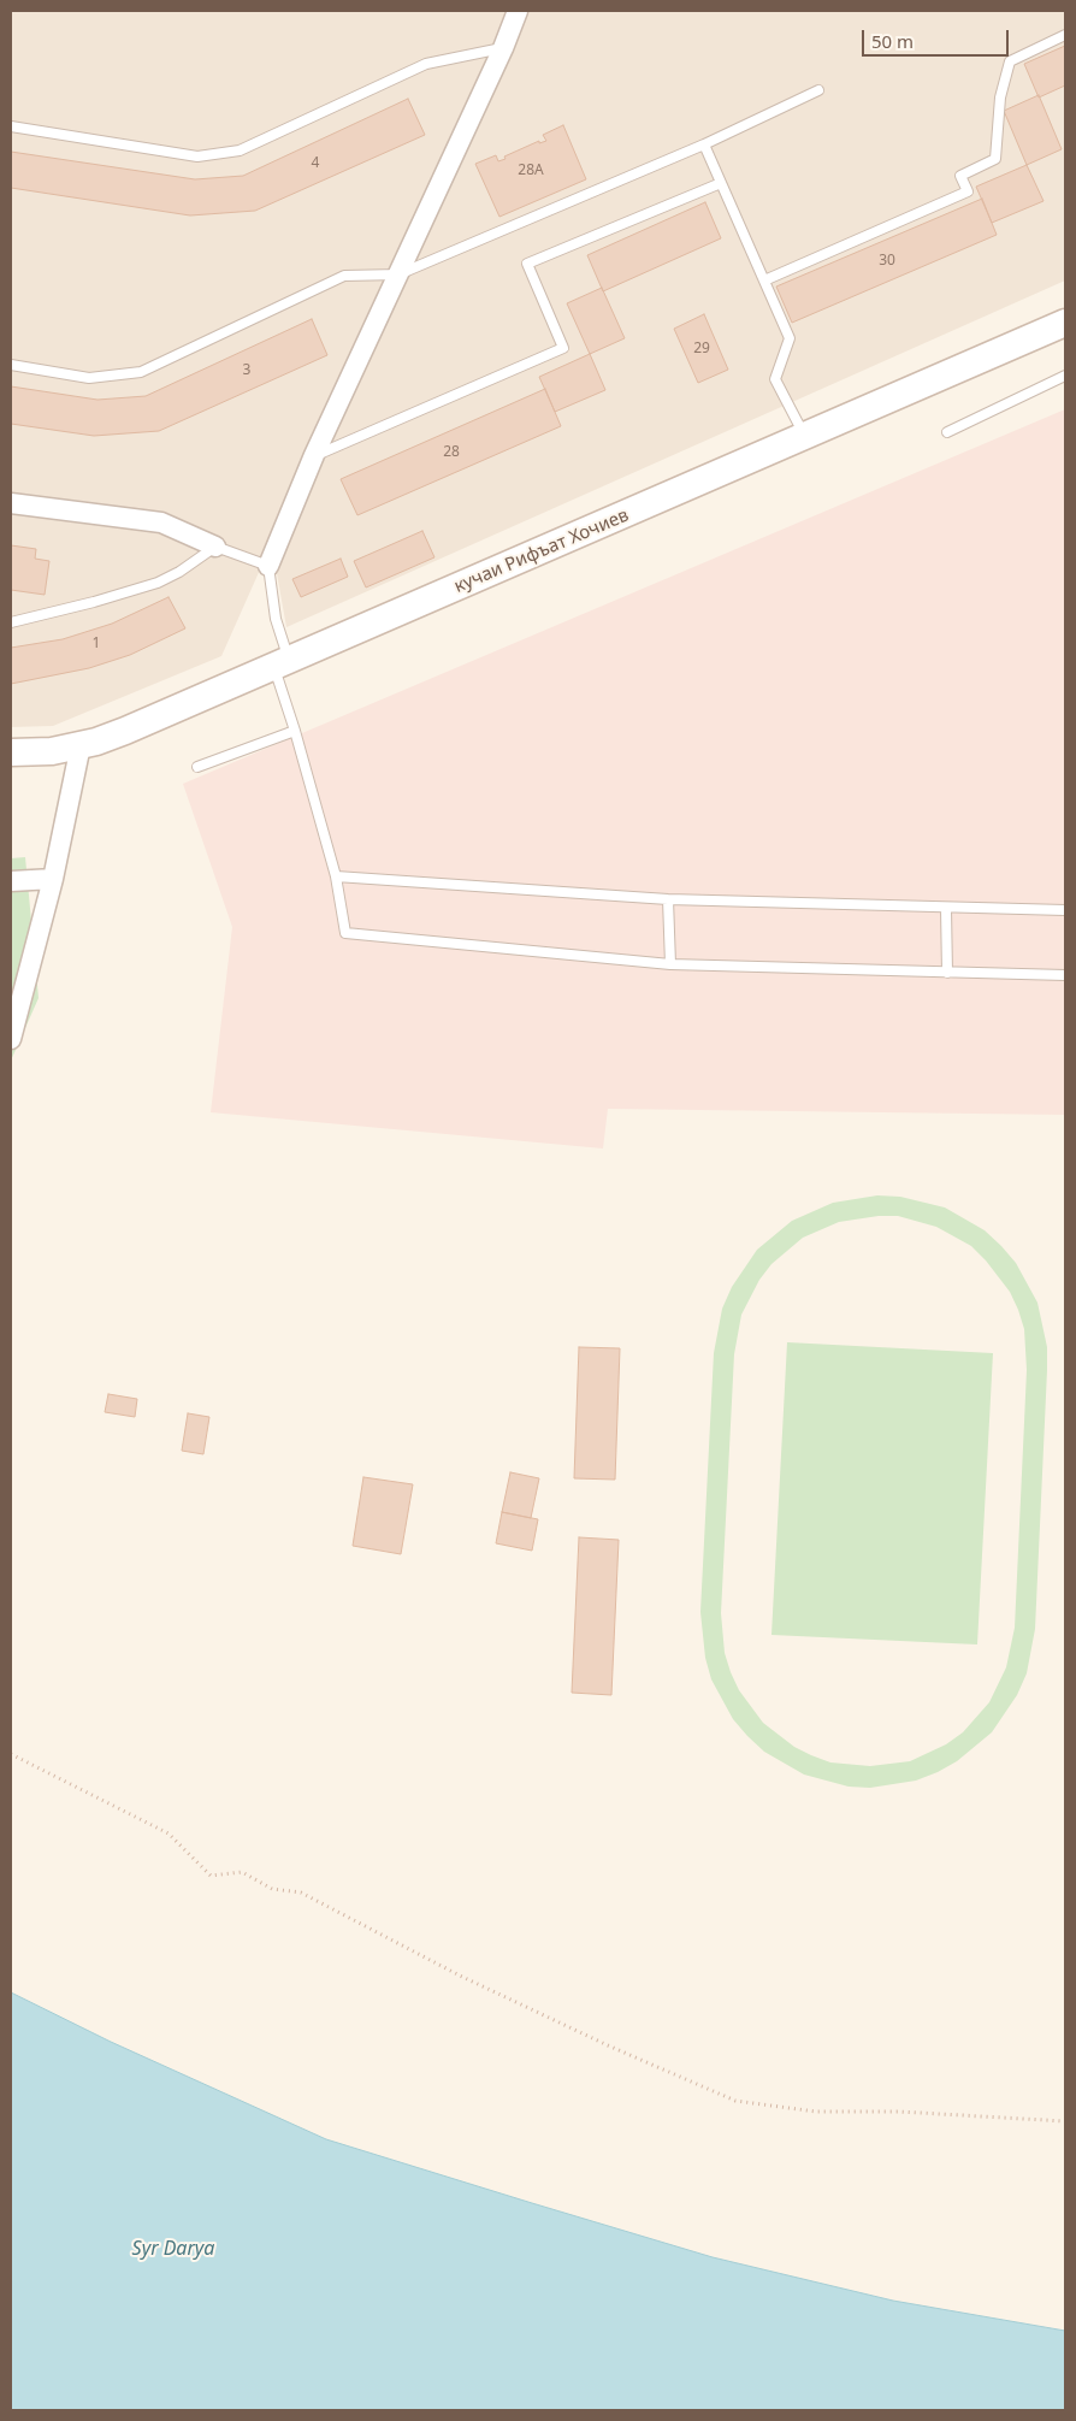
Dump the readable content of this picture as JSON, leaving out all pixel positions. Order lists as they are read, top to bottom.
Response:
{
  "streets": {
    "main road": ["кучаи Рифъат Хочиев"]
  },
  "water": ["Syr Darya"],
  "house_numbers": [
    "4",
    "28А",
    "30",
    "29",
    "3",
    "28",
    "1"
  ],
  "scale_bar": "50 m"
}
